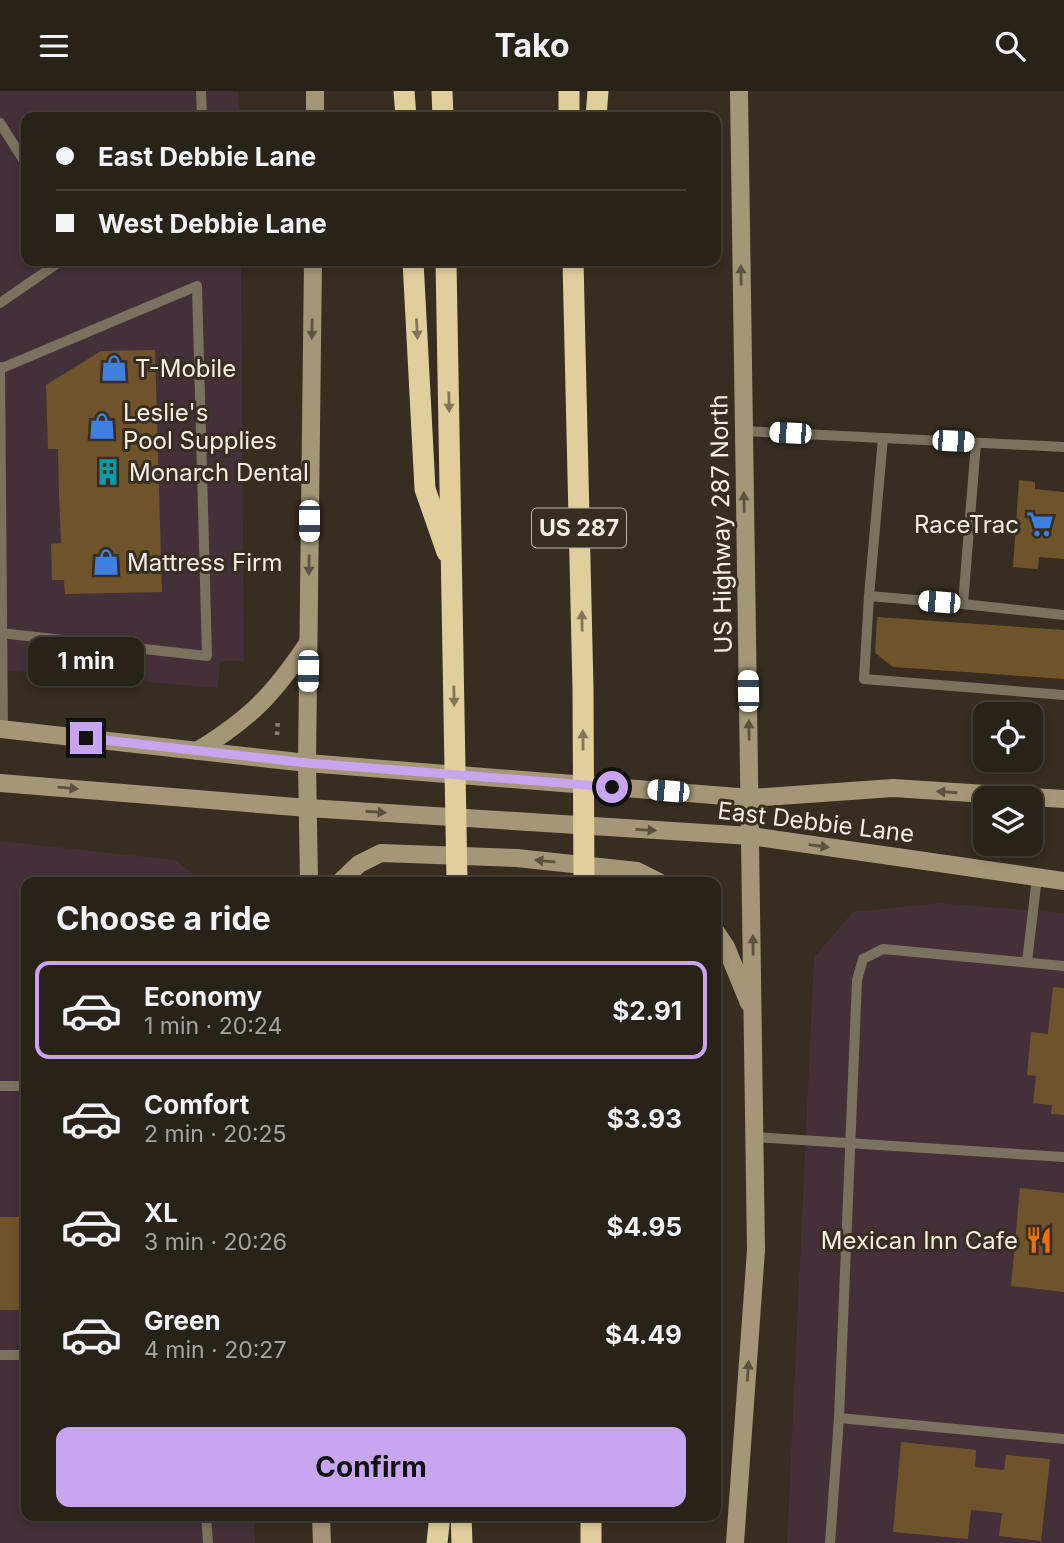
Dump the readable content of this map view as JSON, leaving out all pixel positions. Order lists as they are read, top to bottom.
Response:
{
  "streets": {
    "highway": ["US 287"],
    "main road": ["US Highway 287 North", "East Debbie Lane"]
  },
  "crossings": [
    ["US Highway 287 North", "East Debbie Lane"]
  ],
  "one_way": ["US Highway 287 North"],
  "places": {
    "shop": ["T-Mobile", "Leslie's Pool Supplies", "Mattress Firm"],
    "building": ["Monarch Dental"],
    "supermarket": ["RaceTrac"],
    "restaurant": ["Mexican Inn Cafe"]
  },
  "page": {
    "header": "Tako",
    "banner": ["East Debbie Lane", "West Debbie Lane"],
    "bubble": "1 min",
    "heading": "Choose a ride",
    "list": [
      {
        "name": "Economy",
        "note": "1 min · 20:24",
        "value": "$2.91"
      },
      {
        "name": "Comfort",
        "note": "2 min · 20:25",
        "value": "$3.93"
      },
      {
        "name": "XL",
        "note": "3 min · 20:26",
        "value": "$4.95"
      },
      {
        "name": "Green",
        "note": "4 min · 20:27",
        "value": "$4.49"
      }
    ],
    "buttons": "Confirm"
  }
}
